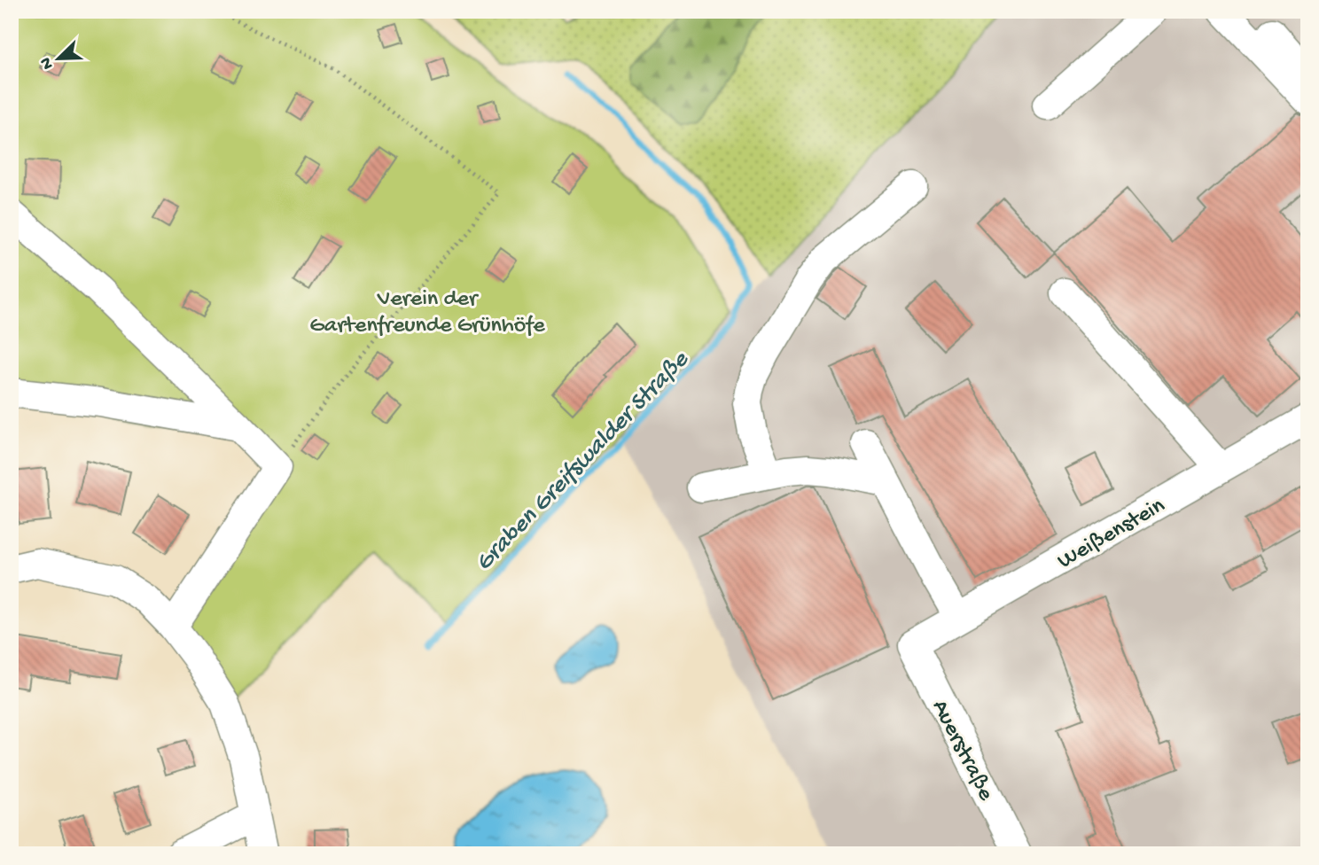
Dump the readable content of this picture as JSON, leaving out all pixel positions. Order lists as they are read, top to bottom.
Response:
{
  "streets": {
    "street": ["Weißenstein", "Auerstraße"]
  },
  "crossings": [
    ["Weißenstein", "Auerstraße"]
  ],
  "water": ["Graben Greifswalder Straße"],
  "parks": ["Verein der Gartenfreunde Grünhöfe"],
  "north": "bottom left"
}
